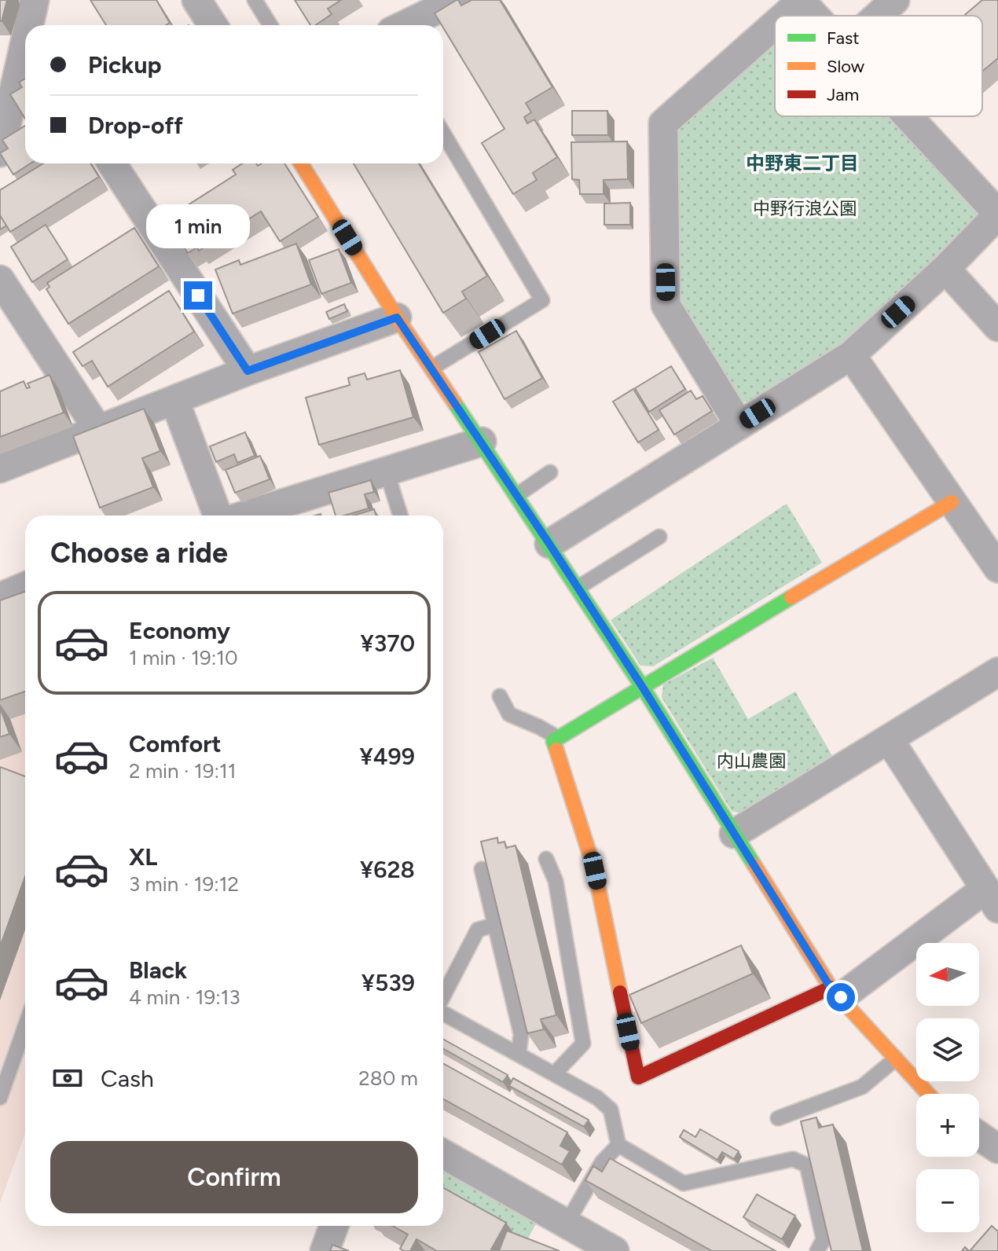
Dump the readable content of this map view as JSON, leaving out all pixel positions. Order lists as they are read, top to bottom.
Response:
{
  "districts": ["中野東二丁目"],
  "parks": ["中野行浪公園", "内山農園"],
  "legend": ["Fast", "Slow", "Jam"],
  "north": "left",
  "page": {
    "banner": ["Pickup", "Drop-off"],
    "bubble": "1 min",
    "heading": "Choose a ride",
    "list": [
      {
        "name": "Economy",
        "note": "1 min · 19:10",
        "value": "¥370"
      },
      {
        "name": "Comfort",
        "note": "2 min · 19:11",
        "value": "¥499"
      },
      {
        "name": "XL",
        "note": "3 min · 19:12",
        "value": "¥628"
      },
      {
        "name": "Black",
        "note": "4 min · 19:13",
        "value": "¥539"
      }
    ],
    "map_buttons": ["+", "−"],
    "pay": ["Cash", "280 m"],
    "buttons": "Confirm"
  }
}
